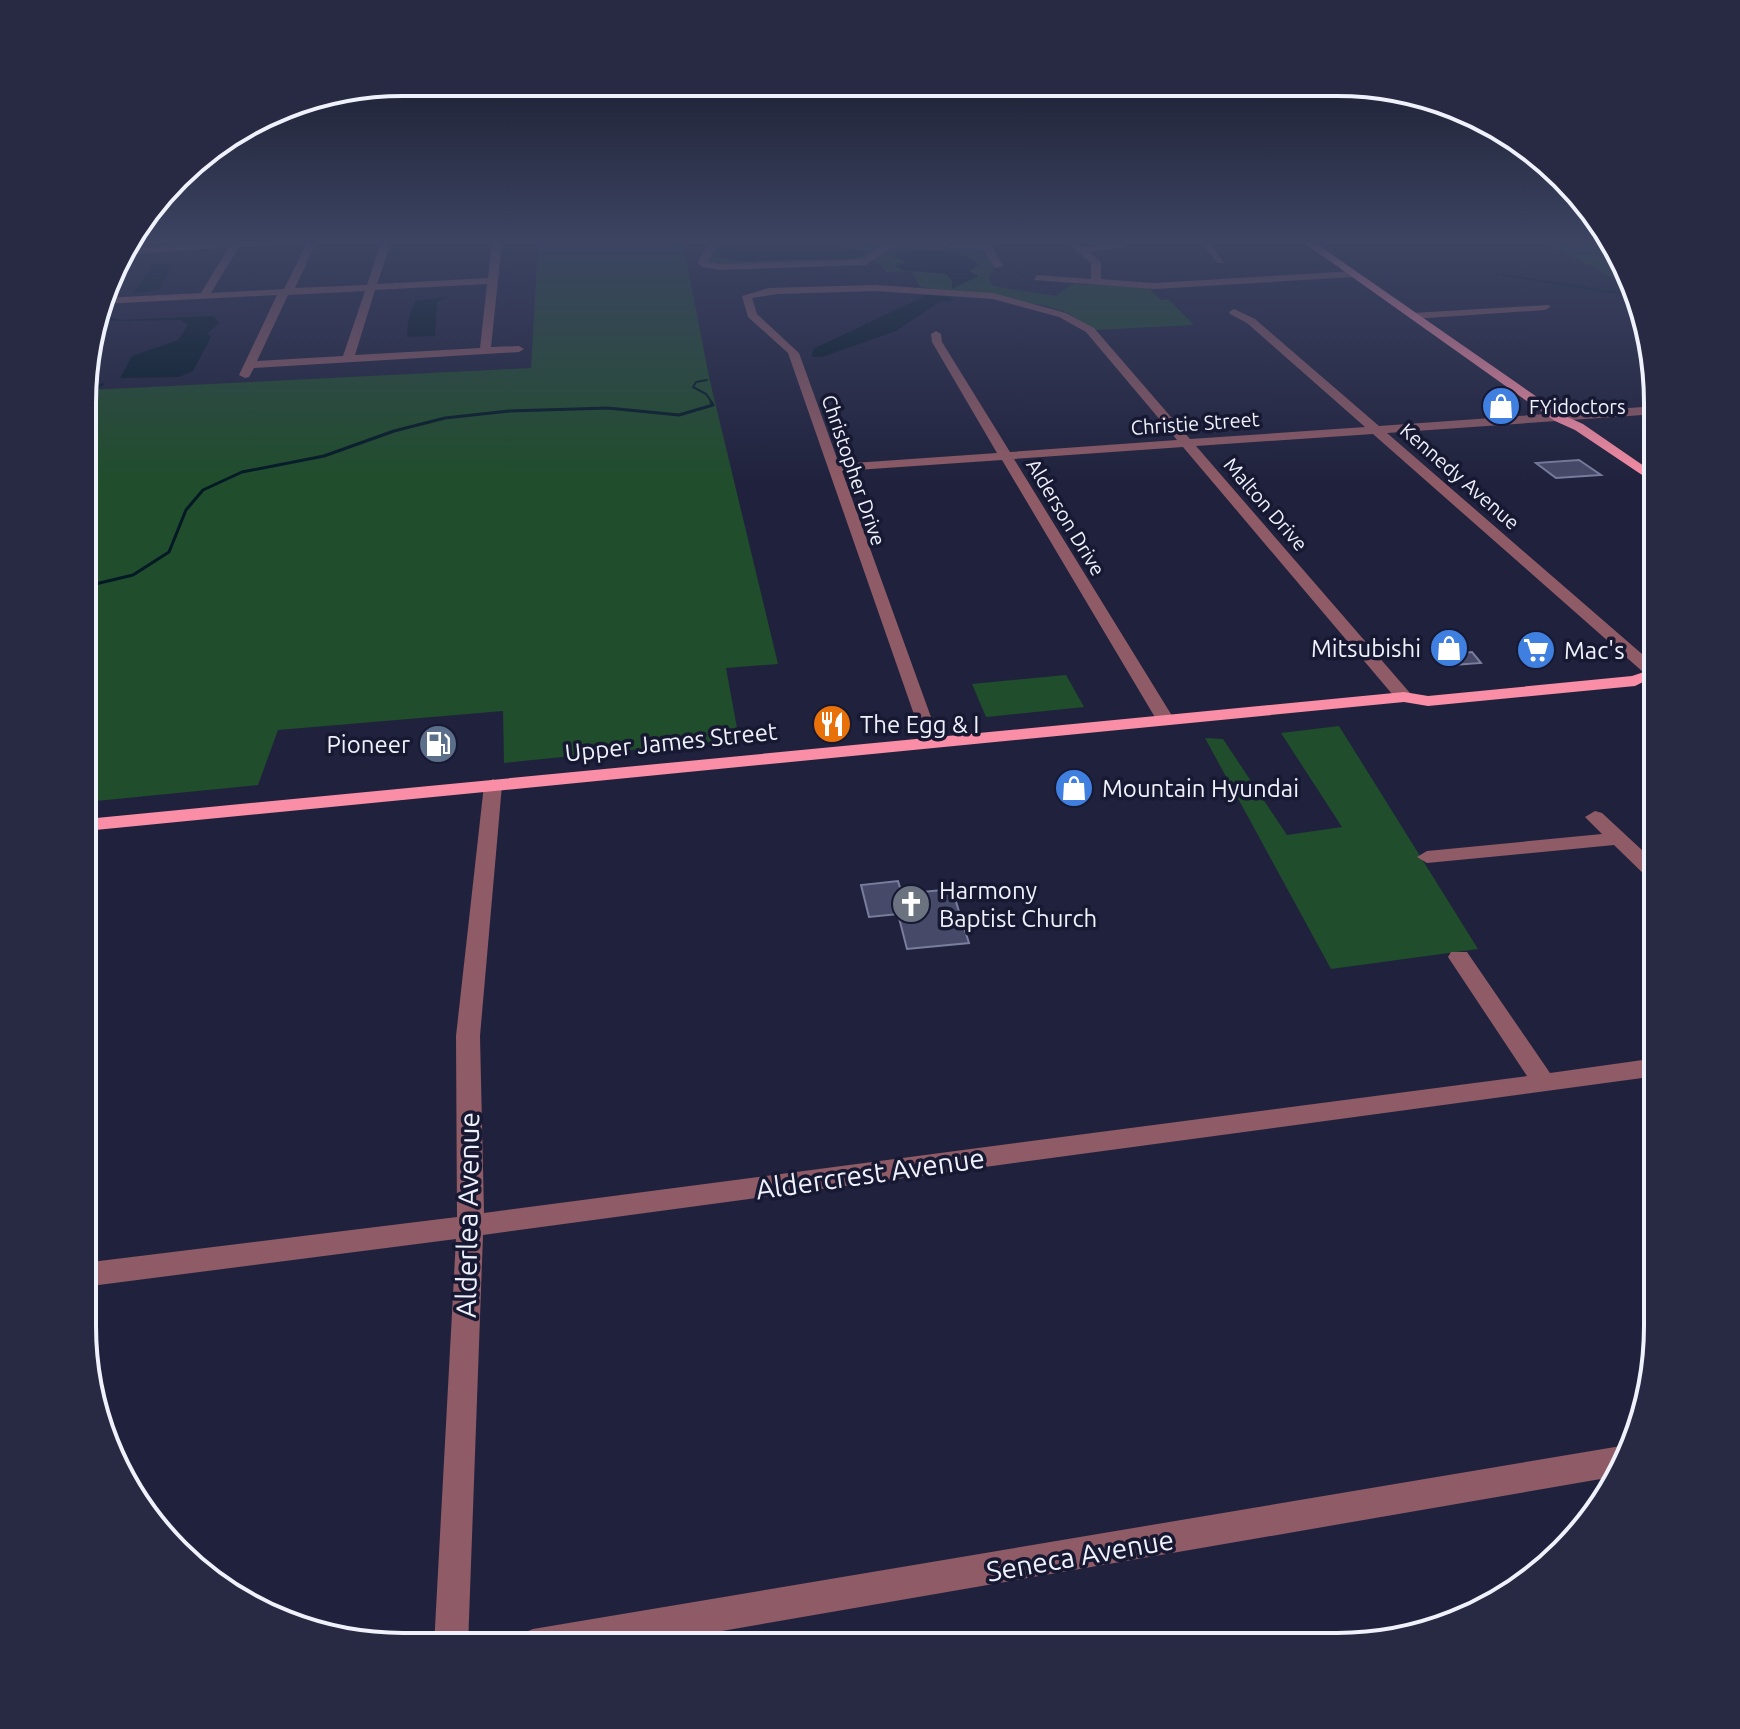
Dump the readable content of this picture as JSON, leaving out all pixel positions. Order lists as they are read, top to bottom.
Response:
{
  "streets": {
    "main road": ["Upper James Street"],
    "street": [
      "Christie Street",
      "Christopher Drive",
      "Kennedy Avenue",
      "Malton Drive",
      "Alderson Drive",
      "Aldercrest Avenue",
      "Alderlea Avenue",
      "Seneca Avenue"
    ]
  },
  "crossings": [
    ["Christie Street", "Christopher Drive"],
    ["Christie Street", "Kennedy Avenue"],
    ["Christie Street", "Malton Drive"],
    ["Christie Street", "Alderson Drive"],
    ["Christopher Drive", "Upper James Street"],
    ["Malton Drive", "Upper James Street"],
    ["Alderson Drive", "Upper James Street"],
    ["Upper James Street", "Alderlea Avenue"],
    ["Aldercrest Avenue", "Alderlea Avenue"]
  ],
  "places": {
    "shop": ["FYidoctors", "Mitsubishi", "Mountain Hyundai"],
    "supermarket": ["Mac's"],
    "restaurant": ["The Egg & I"],
    "fuel station": ["Pioneer"],
    "church": ["Harmony Baptist Church"]
  }
}
